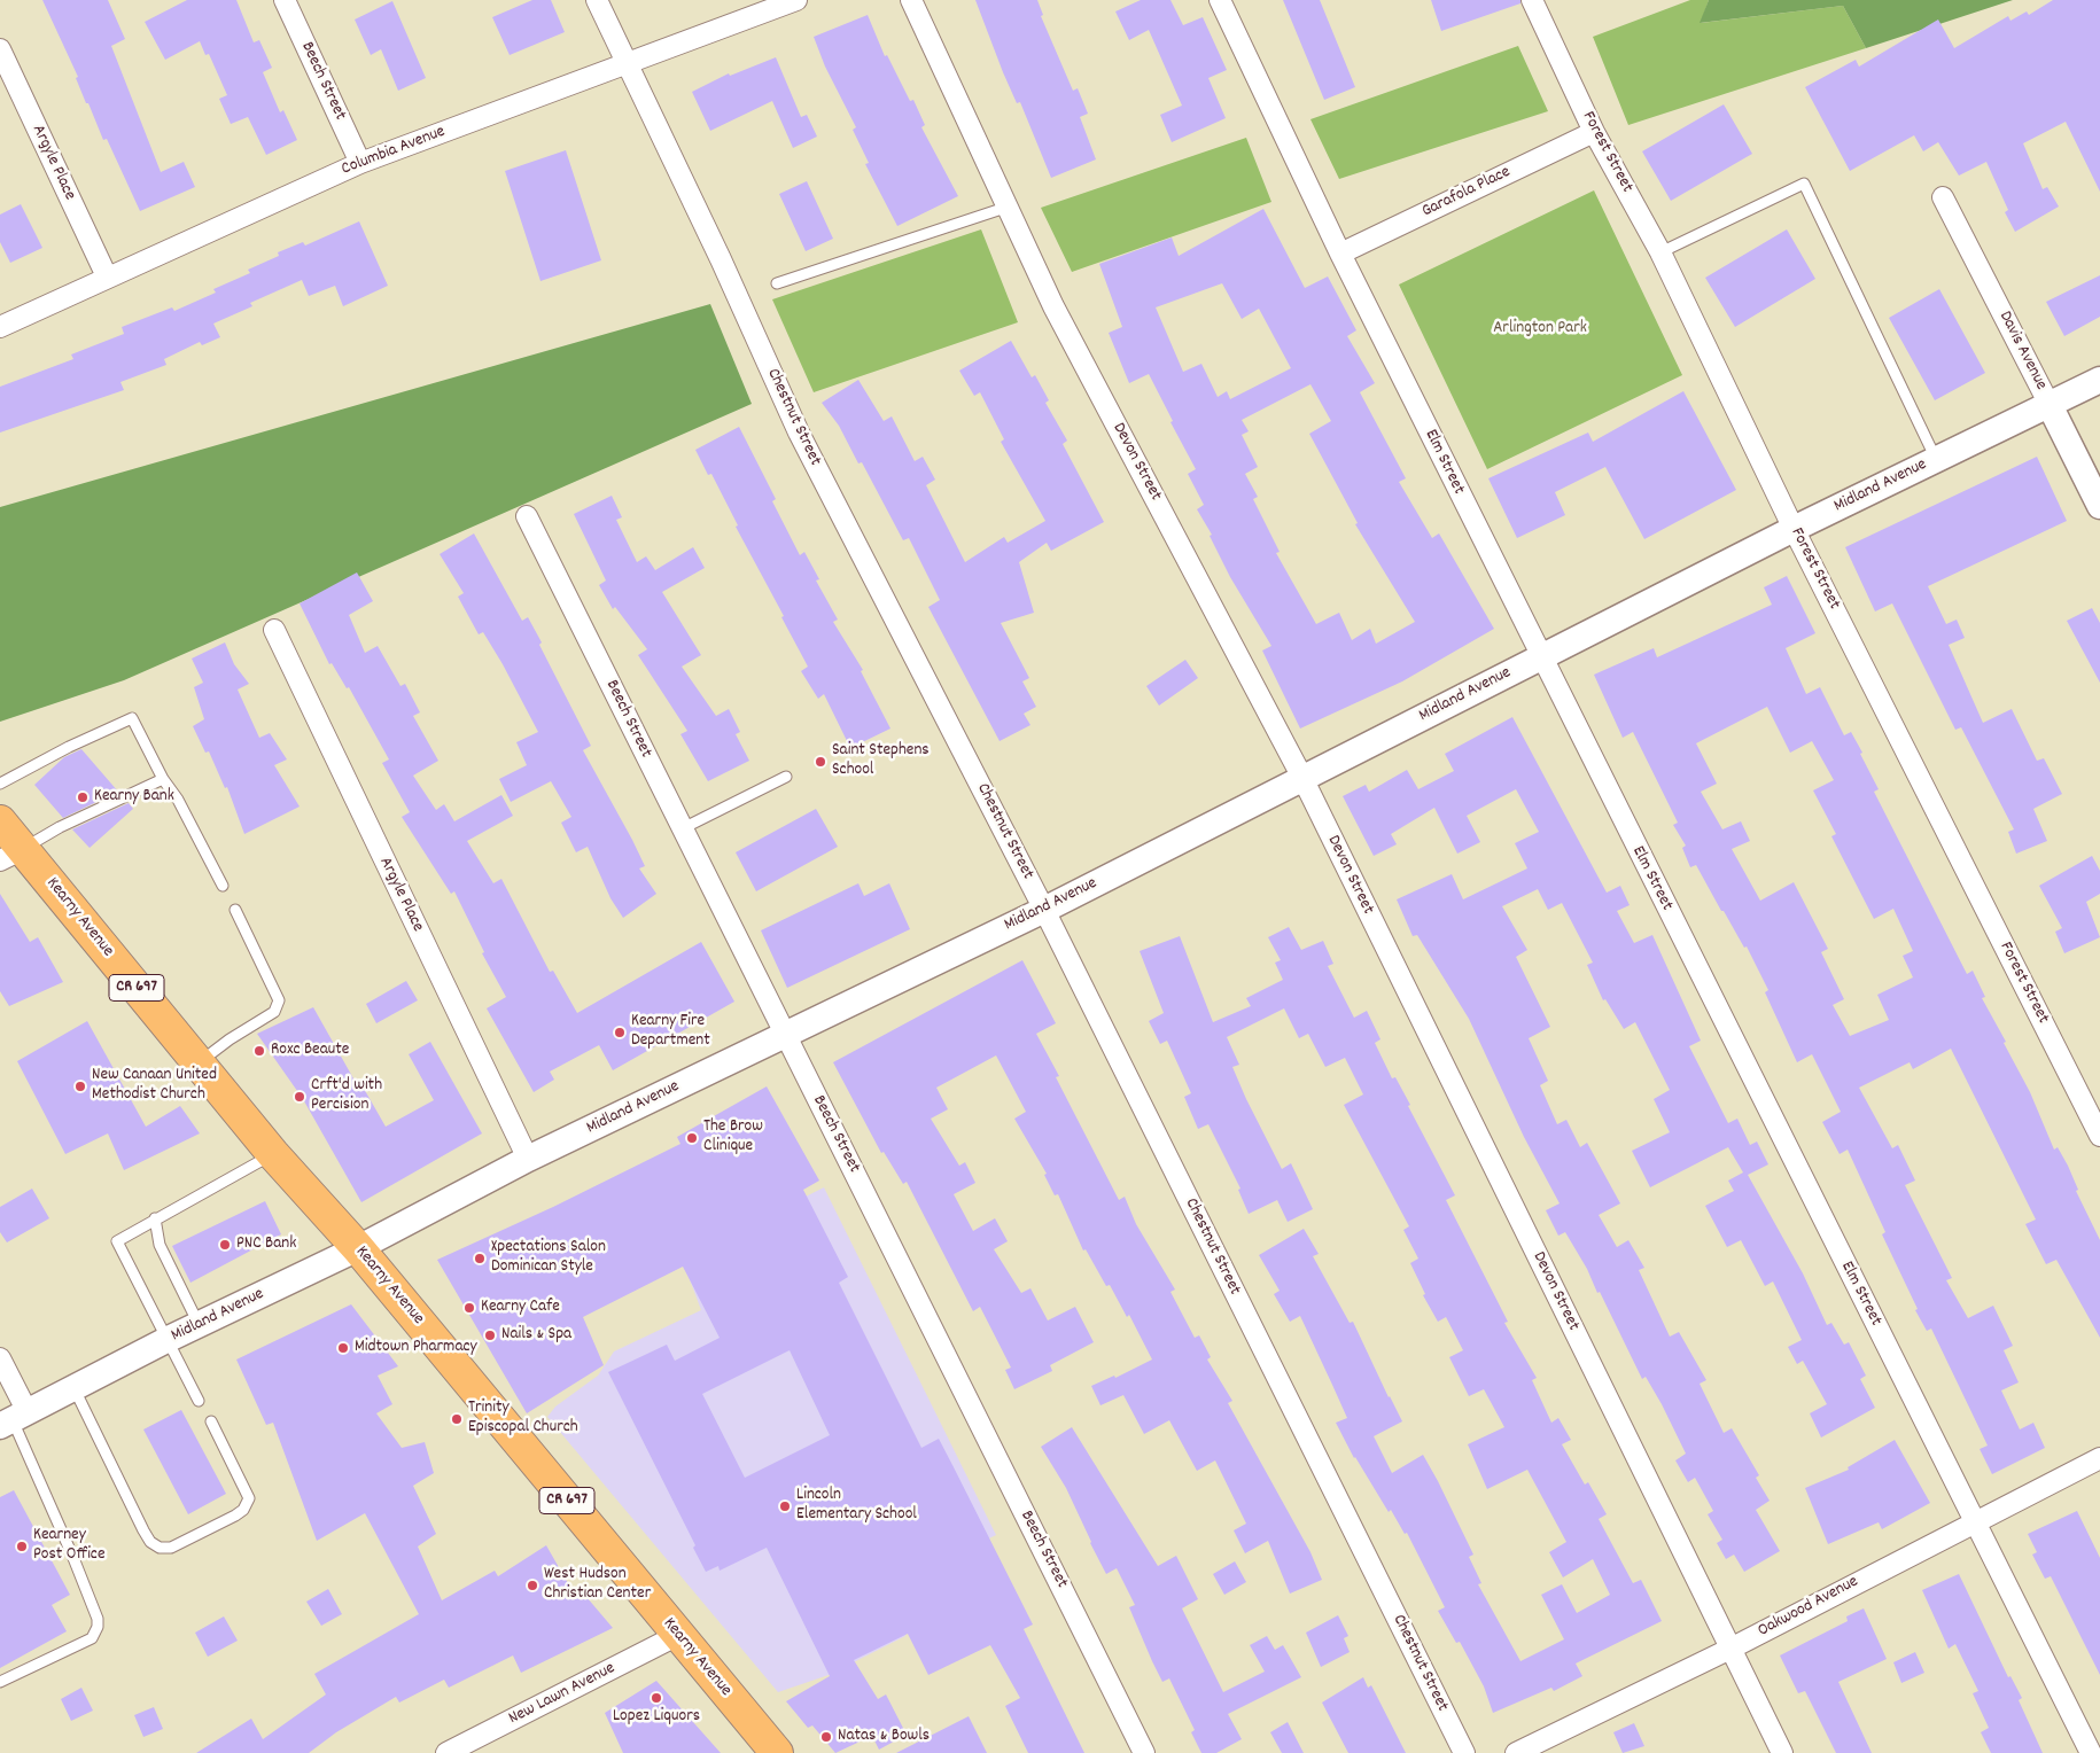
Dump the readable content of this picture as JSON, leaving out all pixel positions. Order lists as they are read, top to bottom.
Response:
{
  "streets": {
    "main road": ["Kearny Avenue", "CR 697"],
    "street": [
      "Beech Street",
      "Columbia Avenue",
      "Forest Street",
      "Argyle Place",
      "Garafola Place",
      "Davis Avenue",
      "Chestnut Street",
      "Devon Street",
      "Elm Street",
      "Midland Avenue",
      "Oakwood Avenue",
      "New Lawn Avenue"
    ]
  },
  "crossings": [
    ["Beech Street", "Columbia Avenue"],
    ["Beech Street", "Midland Avenue"],
    ["Columbia Avenue", "Argyle Place"],
    ["Columbia Avenue", "Chestnut Street"],
    ["Forest Street", "Garafola Place"],
    ["Forest Street", "Midland Avenue"],
    ["Argyle Place", "Midland Avenue"],
    ["Garafola Place", "Elm Street"],
    ["Davis Avenue", "Midland Avenue"],
    ["Chestnut Street", "Midland Avenue"],
    ["Devon Street", "Midland Avenue"],
    ["Devon Street", "Oakwood Avenue"],
    ["Elm Street", "Midland Avenue"],
    ["Elm Street", "Oakwood Avenue"],
    ["Midland Avenue", "Kearny Avenue"],
    ["Kearny Avenue", "New Lawn Avenue"]
  ],
  "parks": ["Arlington Park"],
  "places": [
    "Saint Stephens School",
    "Kearny Bank",
    "Kearny Fire Department",
    "Roxc Beaute",
    "New Canaan United Methodist Church",
    "Crft'd with Percision",
    "The Brow Clinique",
    "PNC Bank",
    "Xpectations Salon Dominican Style",
    "Kearny Cafe",
    "Nails & Spa",
    "Midtown Pharmacy",
    "Trinity Episcopal Church",
    "Lincoln Elementary School",
    "Kearney Post Office",
    "West Hudson Christian Center",
    "Lopez Liquors",
    "Natas & Bowls"
  ]
}
